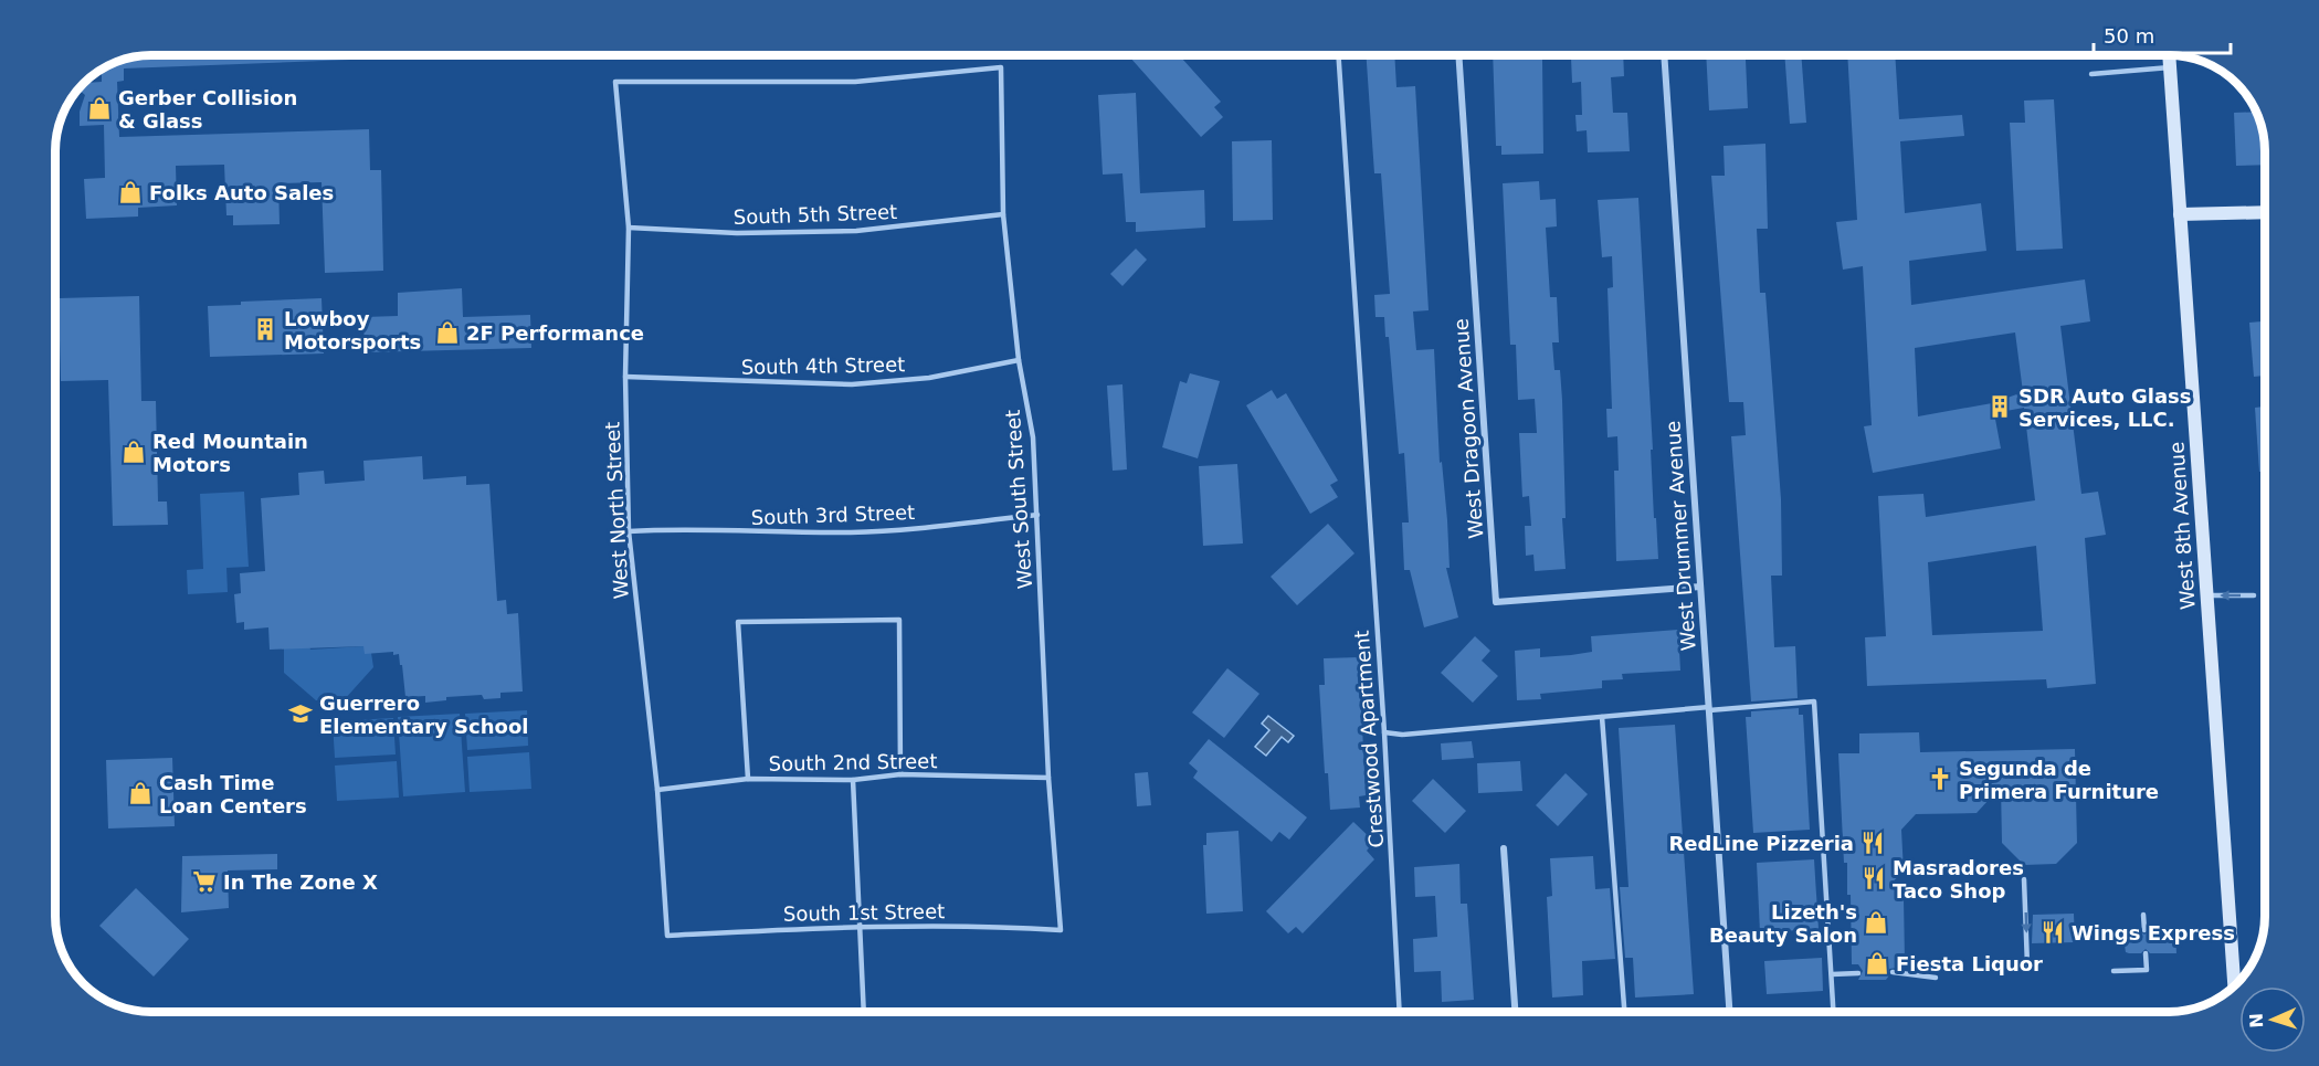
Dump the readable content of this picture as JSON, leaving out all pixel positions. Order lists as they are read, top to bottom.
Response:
{
  "streets": {
    "street": ["West Dragoon Avenue", "West 8th Avenue", "West Drummer Avenue"],
    "lane": [
      "South 5th Street",
      "South 4th Street",
      "West South Street",
      "West North Street",
      "South 3rd Street",
      "Crestwood Apartment",
      "South 2nd Street",
      "South 1st Street"
    ]
  },
  "crossings": [
    ["South 5th Street", "West South Street"],
    ["South 5th Street", "West North Street"],
    ["South 4th Street", "West South Street"],
    ["South 4th Street", "West North Street"],
    ["West Dragoon Avenue", "West Drummer Avenue"],
    ["West South Street", "West North Street"],
    ["West South Street", "South 3rd Street"],
    ["West South Street", "South 2nd Street"],
    ["West South Street", "South 1st Street"],
    ["West North Street", "South 3rd Street"],
    ["West North Street", "South 2nd Street"],
    ["West North Street", "South 1st Street"]
  ],
  "places": {
    "shop": [
      "Gerber Collision & Glass",
      "Folks Auto Sales",
      "2F Performance",
      "Red Mountain Motors",
      "Cash Time Loan Centers",
      "Lizeth's Beauty Salon",
      "Fiesta Liquor"
    ],
    "building": ["Lowboy Motorsports", "SDR Auto Glass Services, LLC."],
    "school or university": ["Guerrero Elementary School"],
    "church": ["Segunda de Primera Furniture"],
    "restaurant": ["RedLine Pizzeria", "Masradores Taco Shop", "Wings Express"],
    "supermarket": ["In The Zone X"]
  },
  "scale_bar": "50 m",
  "north": "left"
}
